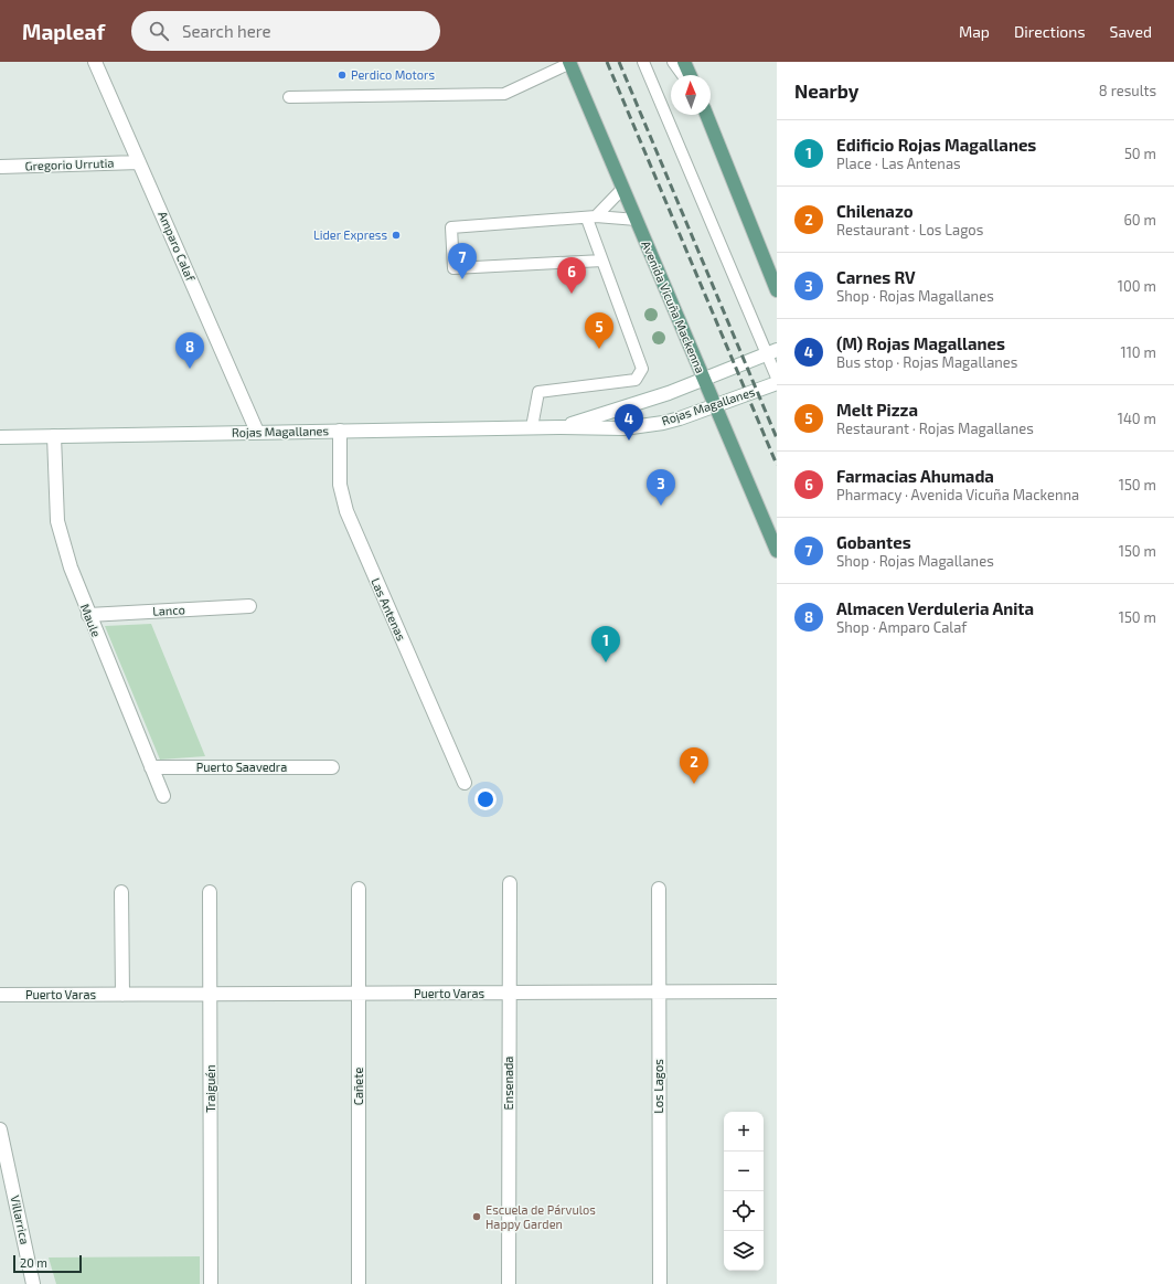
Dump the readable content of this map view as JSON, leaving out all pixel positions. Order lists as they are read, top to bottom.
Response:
{
  "streets": {
    "main road": ["Avenida Vicuña Mackenna"],
    "street": [
      "Gregorio Urrutia",
      "Amparo Calaf",
      "Rojas Magallanes",
      "Las Antenas",
      "Lanco",
      "Maule",
      "Puerto Saavedra",
      "Puerto Varas",
      "Ensenada",
      "Cañete",
      "Los Lagos",
      "Traiguén",
      "Villarrica"
    ]
  },
  "crossings": [
    ["Gregorio Urrutia", "Amparo Calaf"],
    ["Amparo Calaf", "Rojas Magallanes"],
    ["Avenida Vicuña Mackenna", "Rojas Magallanes"],
    ["Rojas Magallanes", "Las Antenas"],
    ["Rojas Magallanes", "Maule"],
    ["Lanco", "Maule"],
    ["Maule", "Puerto Saavedra"],
    ["Puerto Varas", "Ensenada"],
    ["Puerto Varas", "Cañete"],
    ["Puerto Varas", "Los Lagos"],
    ["Puerto Varas", "Traiguén"]
  ],
  "places": ["Perdico Motors", "Lider Express", "Escuela de Párvulos Happy Garden"],
  "scale_bar": "20 m",
  "north": "top",
  "page": {
    "header": "Mapleaf",
    "search": "Search here",
    "nav": ["Map", "Directions", "Saved"],
    "heading": ["Nearby", "8 results"],
    "list": [
      {
        "mark": "1",
        "name": "Edificio Rojas Magallanes",
        "note": "Place · Las Antenas",
        "value": "50 m"
      },
      {
        "mark": "2",
        "name": "Chilenazo",
        "note": "Restaurant · Los Lagos",
        "value": "60 m"
      },
      {
        "mark": "3",
        "name": "Carnes RV",
        "note": "Shop · Rojas Magallanes",
        "value": "100 m"
      },
      {
        "mark": "4",
        "name": "(M) Rojas Magallanes",
        "note": "Bus stop · Rojas Magallanes",
        "value": "110 m"
      },
      {
        "mark": "5",
        "name": "Melt Pizza",
        "note": "Restaurant · Rojas Magallanes",
        "value": "140 m"
      },
      {
        "mark": "6",
        "name": "Farmacias Ahumada",
        "note": "Pharmacy · Avenida Vicuña Mackenna",
        "value": "150 m"
      },
      {
        "mark": "7",
        "name": "Gobantes",
        "note": "Shop · Rojas Magallanes",
        "value": "150 m"
      },
      {
        "mark": "8",
        "name": "Almacen Verduleria Anita",
        "note": "Shop · Amparo Calaf",
        "value": "150 m"
      }
    ],
    "pins": [
      "7",
      "6",
      "5",
      "8",
      "4",
      "3",
      "1",
      "2"
    ],
    "map_buttons": ["+", "−"],
    "scale": "20 m"
  }
}
